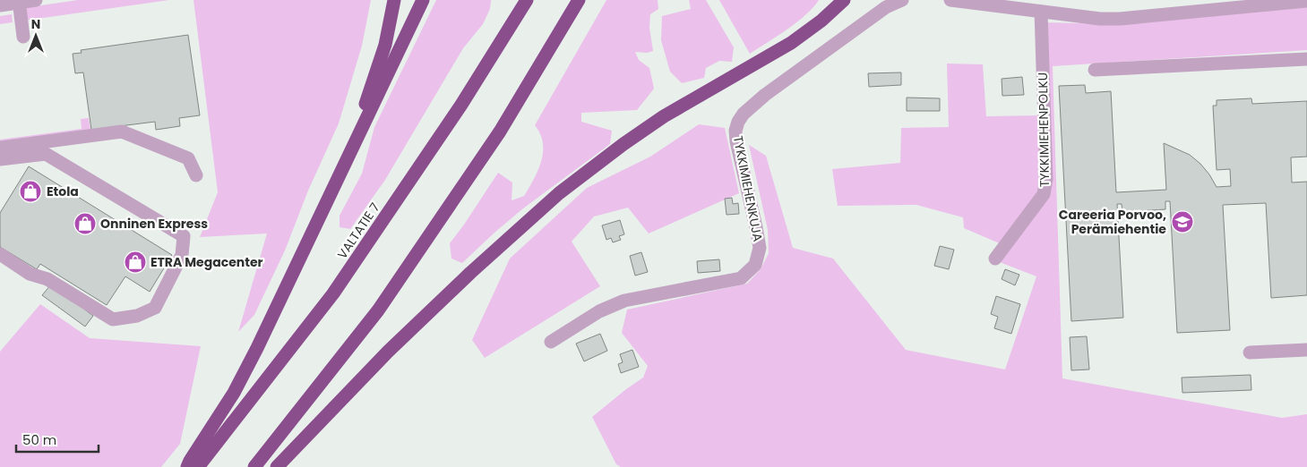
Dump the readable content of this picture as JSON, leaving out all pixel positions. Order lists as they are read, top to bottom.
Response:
{
  "streets": {
    "highway": ["VALTATIE 7"],
    "street": ["TYKKIMIEHENPOLKU", "TYKKIMIEHENKUJA"]
  },
  "places": {
    "shop": ["Etola", "Onninen Express", "ETRA Megacenter"],
    "school or university": ["Careeria Porvoo, Perämiehentie"]
  },
  "scale_bar": "50 m",
  "north": "top"
}
